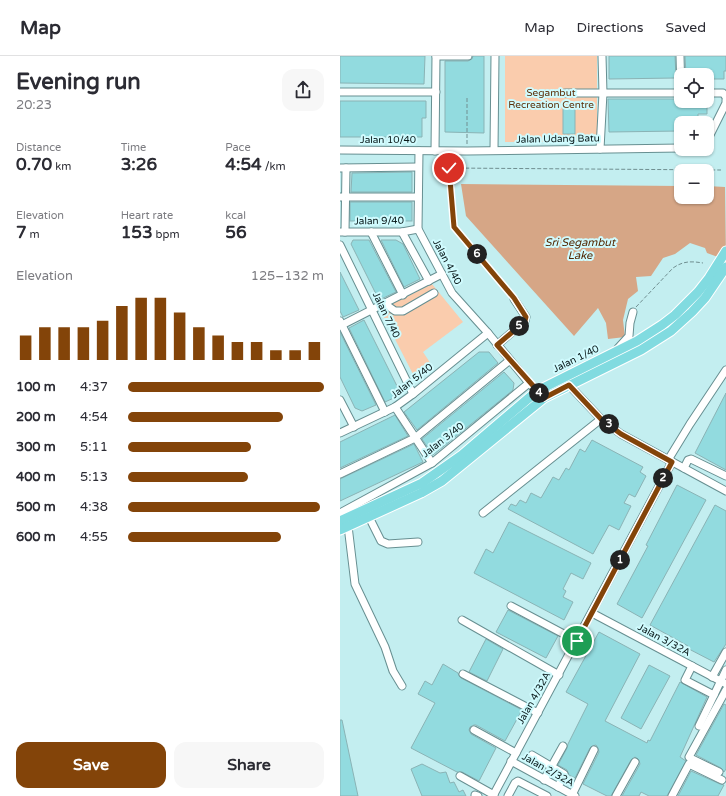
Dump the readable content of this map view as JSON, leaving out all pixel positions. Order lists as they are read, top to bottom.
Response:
{
  "streets": {
    "main road": ["Jalan 1/40"],
    "street": [
      "Jalan Udang Batu",
      "Jalan 10/40",
      "Jalan 9/40",
      "Jalan 4/40",
      "Jalan 7/40",
      "Jalan 5/40",
      "Jalan 3/40",
      "Jalan 3/32A",
      "Jalan 4/32A",
      "Jalan 2/32A"
    ]
  },
  "crossings": [
    ["Jalan Udang Batu", "Jalan 10/40"],
    ["Jalan 10/40", "Jalan 4/40"],
    ["Jalan 9/40", "Jalan 4/40"],
    ["Jalan 4/40", "Jalan 1/40"],
    ["Jalan 4/40", "Jalan 5/40"],
    ["Jalan 4/40", "Jalan 3/40"],
    ["Jalan 7/40", "Jalan 5/40"],
    ["Jalan 1/40", "Jalan 3/40"],
    ["Jalan 3/32A", "Jalan 4/32A"],
    ["Jalan 4/32A", "Jalan 2/32A"]
  ],
  "water": ["Sri Segambut Lake"],
  "parks": ["Segambut Recreation Centre"],
  "page": {
    "header": "Map",
    "nav": ["Map", "Directions", "Saved"],
    "heading": ["Evening run", "20:23"],
    "map_buttons": ["+", "−"],
    "stats": [
      ["Distance", "0.70 km"],
      ["Time", "3:26"],
      ["Pace", "4:54 /km"],
      ["Elevation", "7 m"],
      ["Heart rate", "153 bpm"],
      ["kcal", "56"]
    ],
    "pins": [
      "6",
      "5",
      "4",
      "3",
      "2",
      "1"
    ],
    "chart": ["Elevation", "125–132 m"],
    "list": [
      {
        "name": "100 m",
        "note": "4:37"
      },
      {
        "name": "200 m",
        "note": "4:54"
      },
      {
        "name": "300 m",
        "note": "5:11"
      },
      {
        "name": "400 m",
        "note": "5:13"
      },
      {
        "name": "500 m",
        "note": "4:38"
      },
      {
        "name": "600 m",
        "note": "4:55"
      }
    ],
    "buttons": ["Save", "Share"]
  }
}
